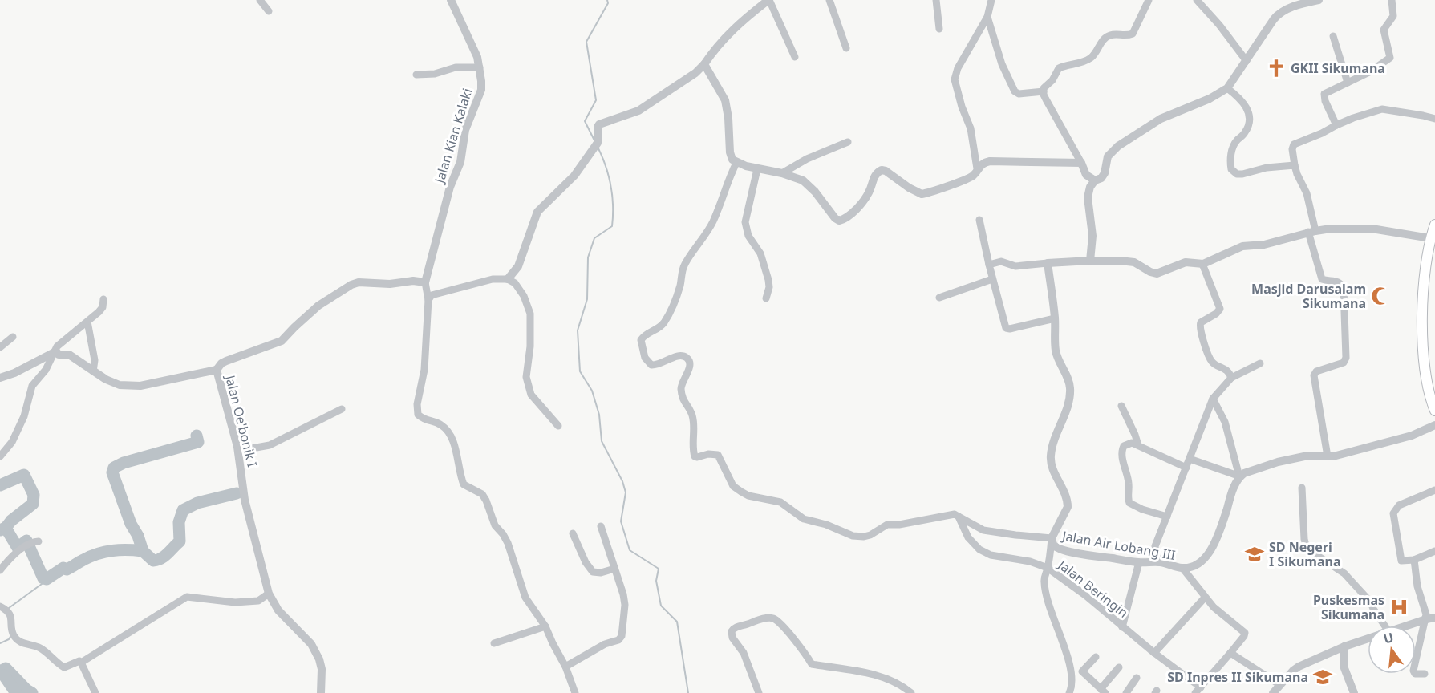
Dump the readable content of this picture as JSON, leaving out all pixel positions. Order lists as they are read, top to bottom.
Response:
{
  "streets": {
    "street": [
      "Jalan Kian Kalaki",
      "Jalan Oe'bonik I",
      "Jalan Air Lobang III",
      "Jalan Beringin"
    ]
  },
  "crossings": [
    ["Jalan Kian Kalaki", "Jalan Oe'bonik I"]
  ],
  "places": {
    "church": ["GKII Sikumana"],
    "mosque": ["Masjid Darusalam Sikumana"],
    "school or university": ["SD Negeri I Sikumana", "SD Inpres II Sikumana"],
    "hospital": ["Puskesmas Sikumana"]
  },
  "north": "top"
}
